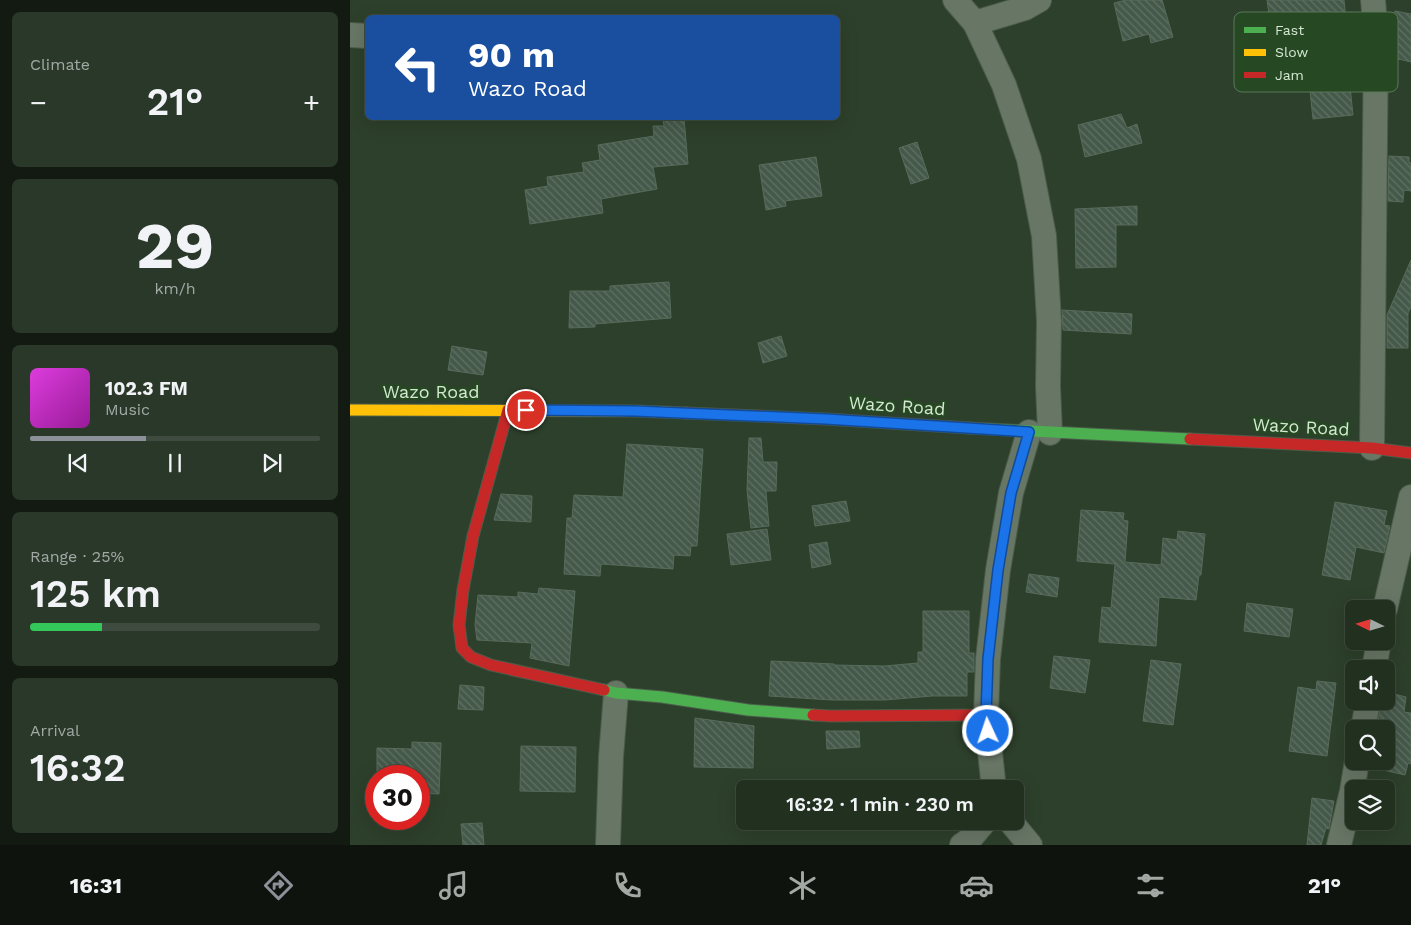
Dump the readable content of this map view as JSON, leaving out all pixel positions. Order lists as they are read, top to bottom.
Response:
{
  "streets": {
    "main road": ["Wazo Road"]
  },
  "legend": ["Fast", "Slow", "Jam"],
  "north": "left",
  "page": {
    "tile": [
      "Climate",
      ["29", "km/h"],
      ["Range · 25%", "125 km"],
      ["Arrival", "16:32"]
    ],
    "turn": ["90 m", "Wazo Road"],
    "heat": ["−", "21°", "+"],
    "song": ["102.3 FM", "Music"],
    "limit": "30",
    "trip": "16:32 · 1 min · 230 m",
    "tabs": ["16:31", "21°"]
  }
}
